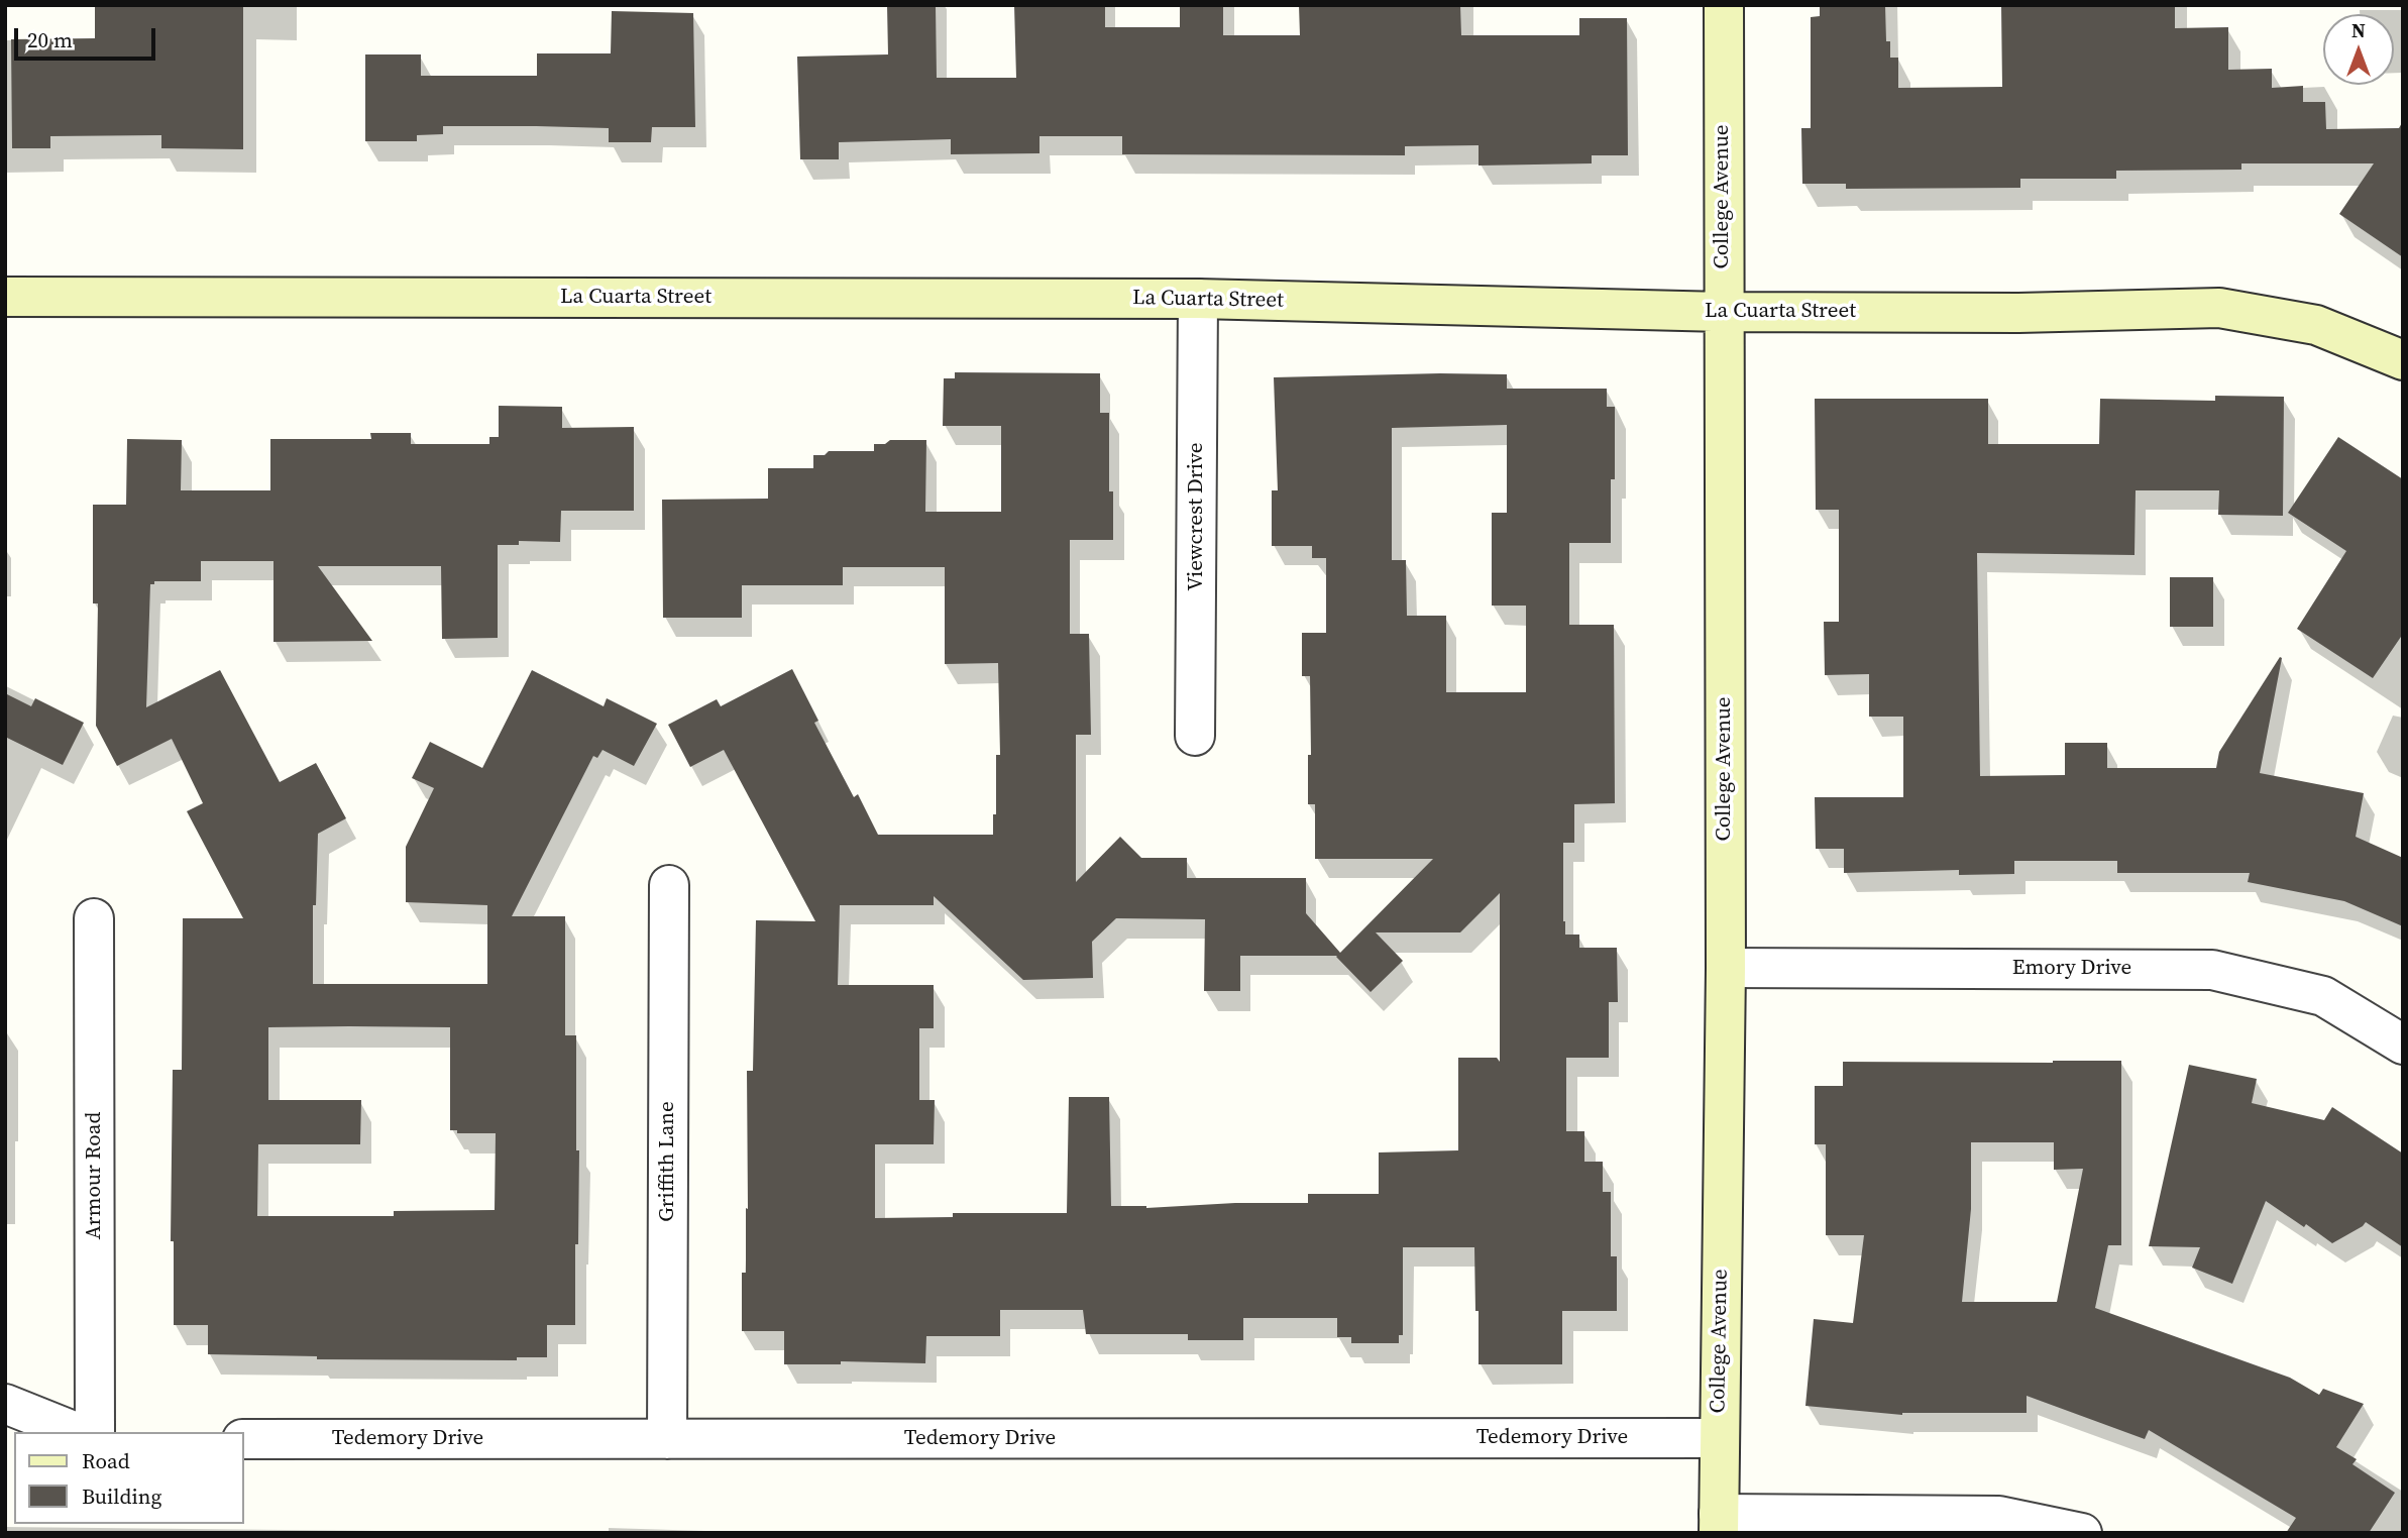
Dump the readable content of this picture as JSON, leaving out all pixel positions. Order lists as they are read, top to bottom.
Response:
{
  "streets": {
    "street": [
      "College Avenue",
      "La Cuarta Street",
      "Viewcrest Drive",
      "Emory Drive",
      "Griffith Lane",
      "Armour Road",
      "Tedemory Drive"
    ]
  },
  "crossings": [
    ["College Avenue", "La Cuarta Street"],
    ["College Avenue", "Emory Drive"],
    ["College Avenue", "Tedemory Drive"],
    ["La Cuarta Street", "Viewcrest Drive"],
    ["Griffith Lane", "Tedemory Drive"]
  ],
  "legend": ["Road", "Building"],
  "scale_bar": "20 m",
  "north": "top"
}
